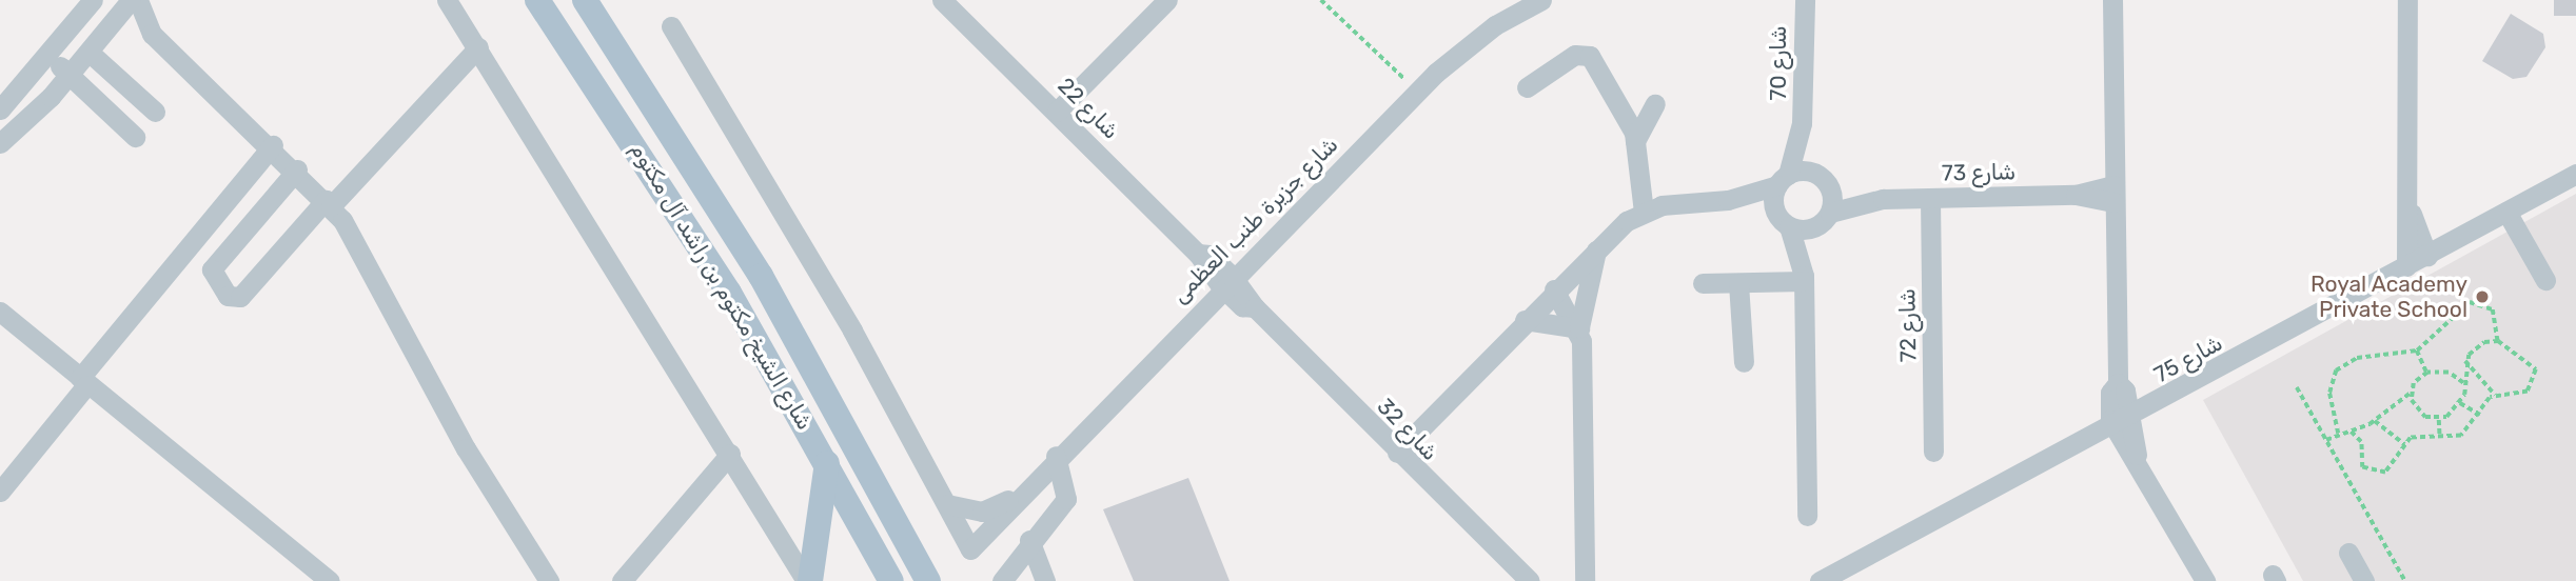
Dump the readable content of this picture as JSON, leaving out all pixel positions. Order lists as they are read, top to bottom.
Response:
{
  "streets": {
    "main road": ["شارع الشيخ مكتوم بن راشد آل مكتوم"],
    "street": [
      "شارع 70",
      "شارع 22",
      "شارع 73",
      "شارع جزيرة طنب العظمى",
      "شارع 72",
      "شارع 75",
      "شارع 32"
    ]
  },
  "crossings": [
    ["شارع 70", "شارع 73"],
    ["شارع 22", "شارع جزيرة طنب العظمى"],
    ["شارع 22", "شارع 32"],
    ["شارع 73", "شارع 72"],
    ["شارع جزيرة طنب العظمى", "شارع 32"]
  ],
  "places": ["Royal Academy Private School"]
}
